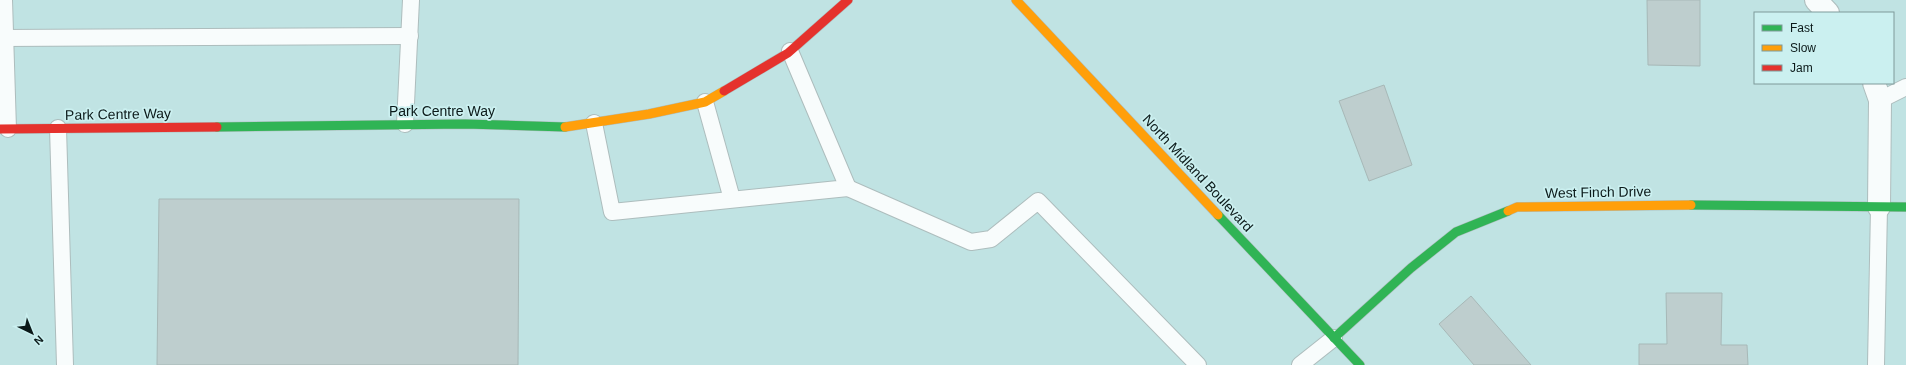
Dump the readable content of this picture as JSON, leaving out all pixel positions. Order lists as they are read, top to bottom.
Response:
{
  "streets": {
    "street": ["Park Centre Way", "North Midland Boulevard", "West Finch Drive"]
  },
  "crossings": [
    ["North Midland Boulevard", "West Finch Drive"]
  ],
  "legend": ["Fast", "Slow", "Jam"],
  "north": "bottom right"
}
